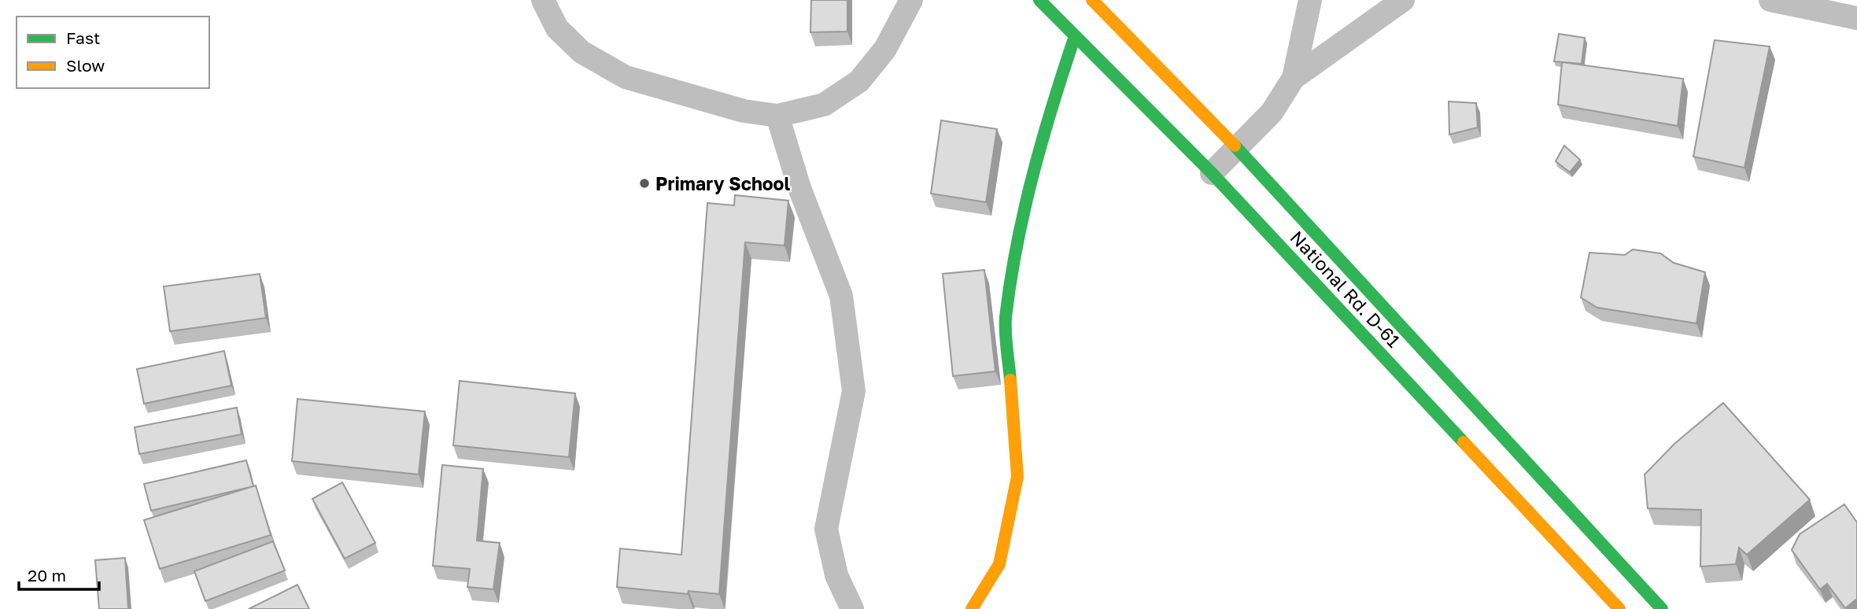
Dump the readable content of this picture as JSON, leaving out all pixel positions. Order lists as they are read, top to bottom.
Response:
{
  "streets": {
    "main road": ["National Rd. D-61"]
  },
  "places": ["Primary School"],
  "legend": ["Fast", "Slow"],
  "scale_bar": "20 m"
}
